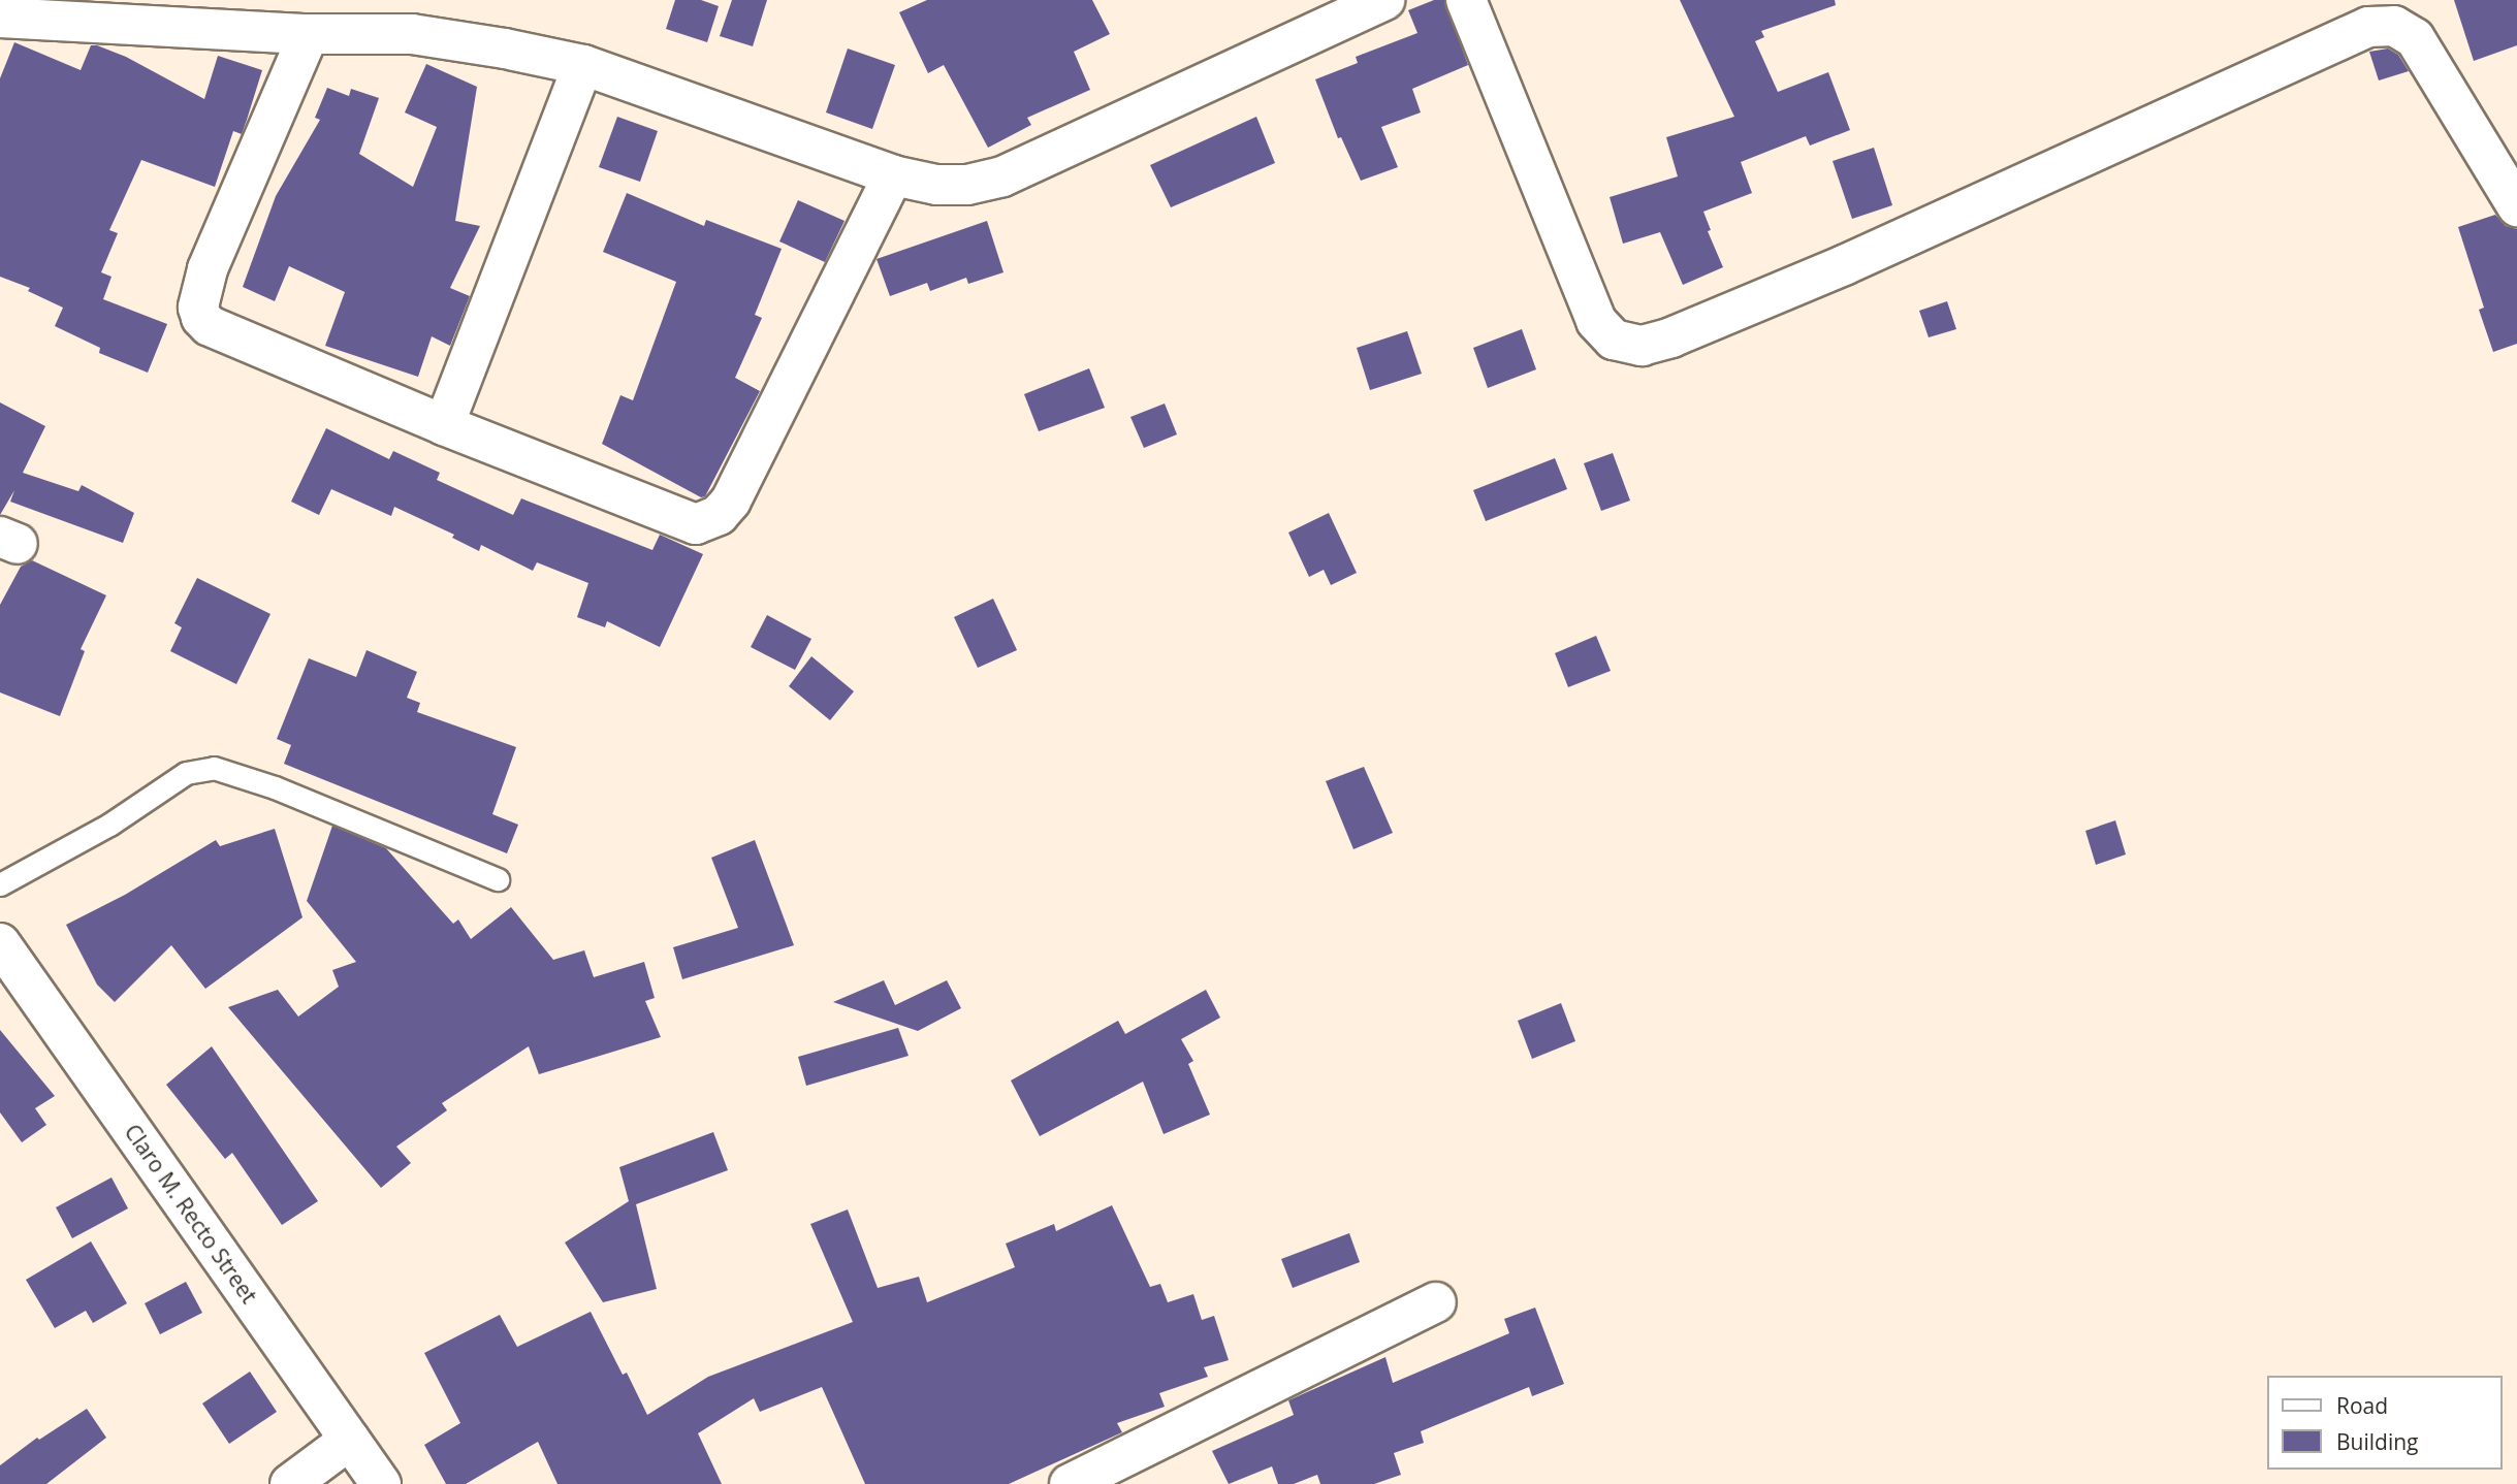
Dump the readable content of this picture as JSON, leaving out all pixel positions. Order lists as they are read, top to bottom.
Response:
{
  "streets": {
    "street": ["Claro M. Recto Street"]
  },
  "legend": ["Road", "Building"]
}
